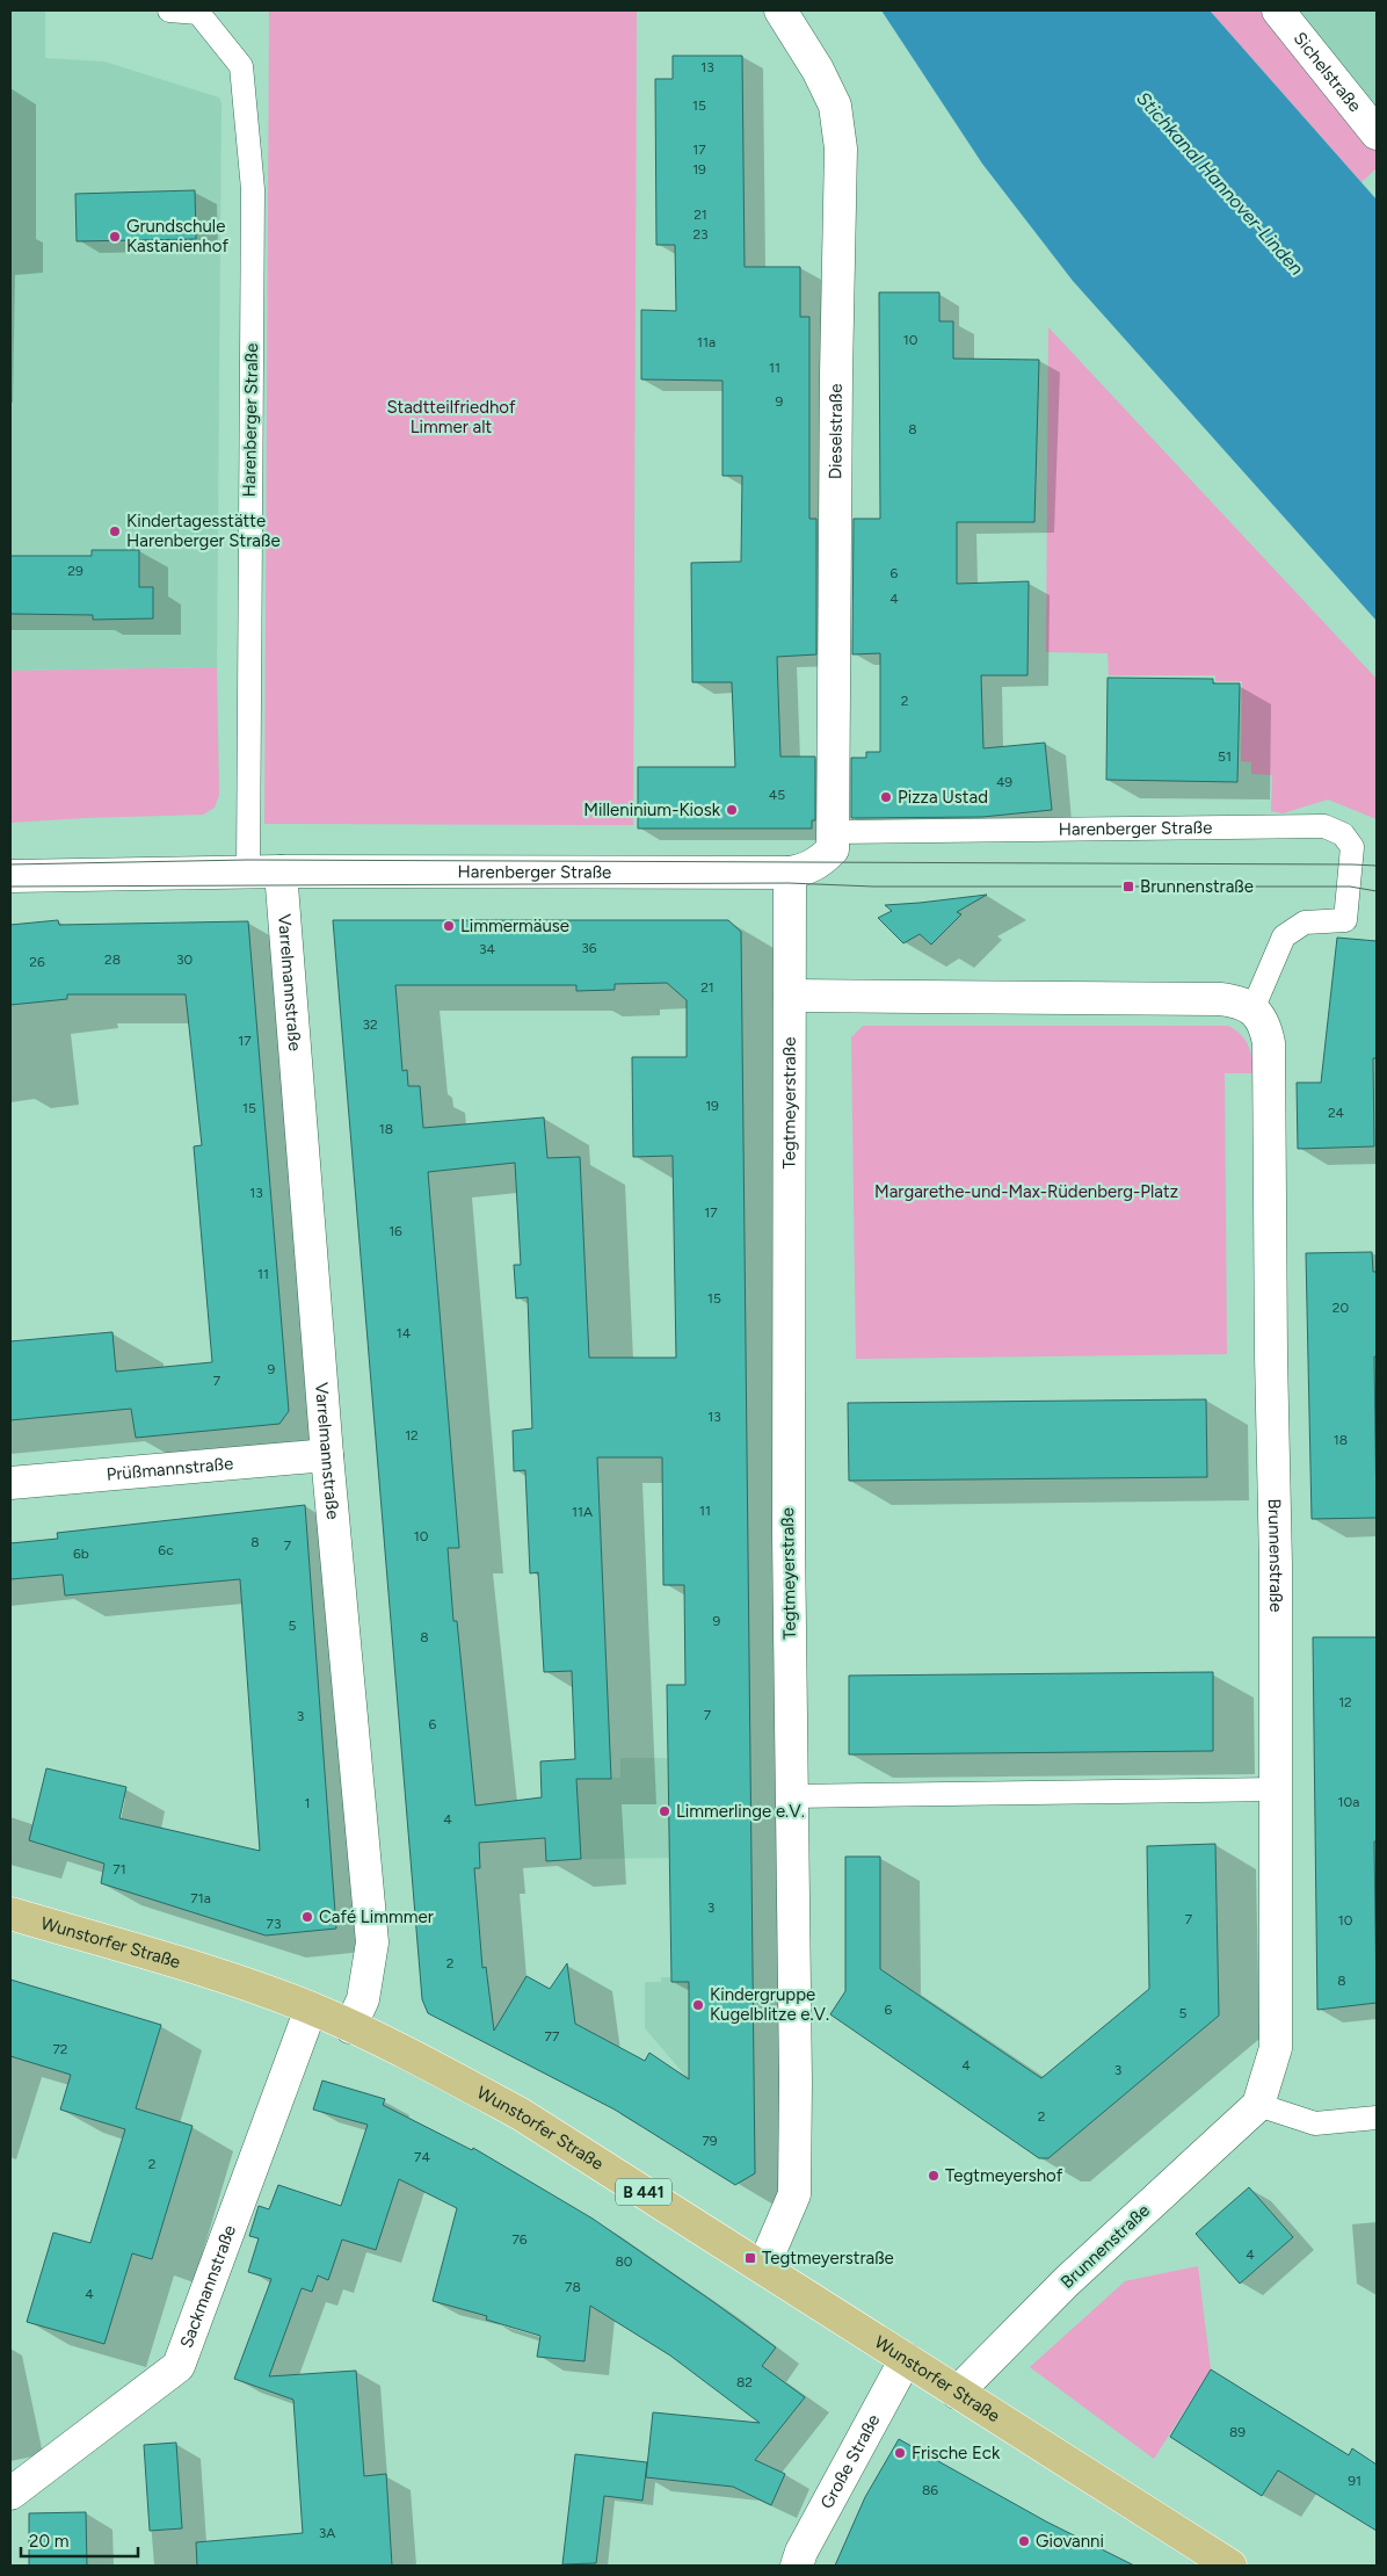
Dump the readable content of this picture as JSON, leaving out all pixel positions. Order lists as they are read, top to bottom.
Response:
{
  "streets": {
    "main road": ["Wunstorfer Straße", "B 441"],
    "street": [
      "Sichelstraße",
      "Harenberger Straße",
      "Dieselstraße",
      "Varrelmannstraße",
      "Tegtmeyerstraße",
      "Prüßmannstraße",
      "Brunnenstraße",
      "Sackmannstraße",
      "Große Straße"
    ]
  },
  "crossings": [
    ["Harenberger Straße", "Dieselstraße"],
    ["Harenberger Straße", "Varrelmannstraße"],
    ["Harenberger Straße", "Tegtmeyerstraße"],
    ["Harenberger Straße", "Brunnenstraße"],
    ["Varrelmannstraße", "Prüßmannstraße"],
    ["Varrelmannstraße", "Wunstorfer Straße"],
    ["Tegtmeyerstraße", "Wunstorfer Straße"],
    ["Brunnenstraße", "Wunstorfer Straße"],
    ["Wunstorfer Straße", "Sackmannstraße"],
    ["Wunstorfer Straße", "Große Straße"]
  ],
  "water": ["Stichkanal Hannover-Linden"],
  "parks": ["Stadtteilfriedhof Limmer alt", "Margarethe-und-Max-Rüdenberg-Platz"],
  "places": {
    "other": [
      "Grundschule Kastanienhof",
      "Kindertagesstätte Harenberger Straße",
      "Pizza Ustad",
      "Milleninium-Kiosk",
      "Limmermäuse",
      "Limmerlinge e.V.",
      "Café Limmmer",
      "Kindergruppe Kugelblitze e.V.",
      "Tegtmeyershof",
      "Frische Eck",
      "Giovanni"
    ],
    "transit": ["Brunnenstraße", "Tegtmeyerstraße"]
  },
  "house_numbers": [
    "13",
    "15",
    "17",
    "19",
    "21",
    "23",
    "10",
    "11a",
    "11",
    "9",
    "8",
    "29",
    "6",
    "4",
    "2",
    "51",
    "49",
    "45",
    "36",
    "34",
    "28",
    "30",
    "26",
    "21",
    "32",
    "17",
    "19",
    "15",
    "24",
    "18",
    "13",
    "17",
    "16",
    "11",
    "15",
    "20",
    "14",
    "9",
    "7",
    "13",
    "12",
    "18",
    "11",
    "11A",
    "10",
    "8",
    "7",
    "6c",
    "6b",
    "9",
    "5",
    "8",
    "12",
    "7",
    "3",
    "6",
    "10a",
    "1",
    "4",
    "71",
    "71a",
    "3",
    "7",
    "10",
    "73",
    "2",
    "8",
    "6",
    "5",
    "77",
    "72",
    "4",
    "3",
    "2",
    "79",
    "74",
    "2",
    "76",
    "4",
    "80",
    "78",
    "4",
    "82",
    "89",
    "91",
    "86",
    "3A"
  ],
  "scale_bar": "20 m"
}
